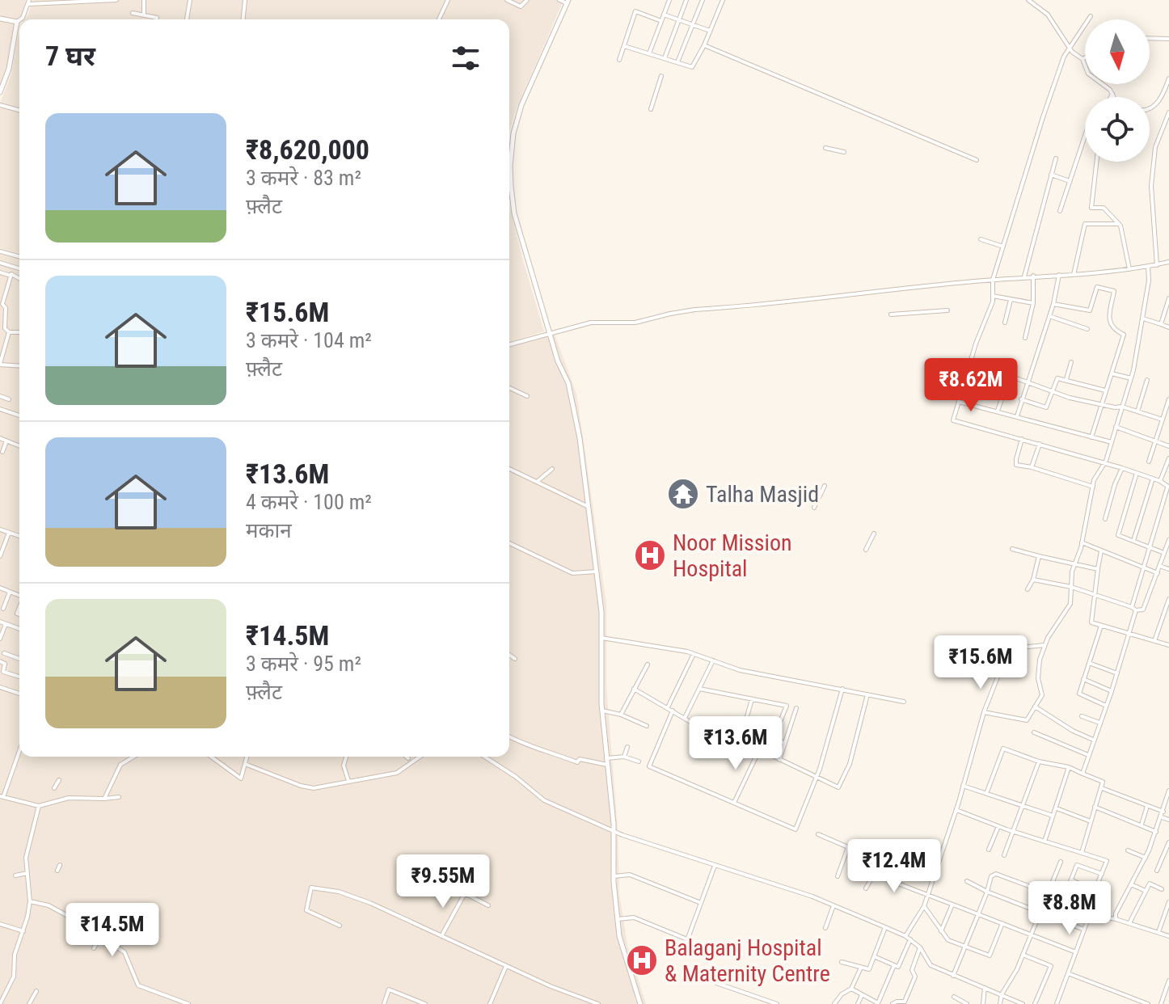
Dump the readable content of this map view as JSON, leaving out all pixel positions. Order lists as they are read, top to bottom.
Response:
{
  "places": {
    "temple": ["Talha Masjid"],
    "hospital": ["Noor Mission Hospital", "Balaganj Hospital & Maternity Centre"]
  },
  "north": "bottom",
  "page": {
    "heading": "7 घर",
    "list": [
      {
        "name": "₹8,620,000",
        "note": "3 कमरे · 83 m² · फ़्लैट"
      },
      {
        "name": "₹15.6M",
        "note": "3 कमरे · 104 m² · फ़्लैट"
      },
      {
        "name": "₹13.6M",
        "note": "4 कमरे · 100 m² · मकान"
      },
      {
        "name": "₹14.5M",
        "note": "3 कमरे · 95 m² · फ़्लैट"
      }
    ],
    "price": [
      "₹8.62M",
      "₹15.6M",
      "₹13.6M",
      "₹12.4M",
      "₹9.55M",
      "₹8.8M",
      "₹14.5M"
    ]
  }
}
